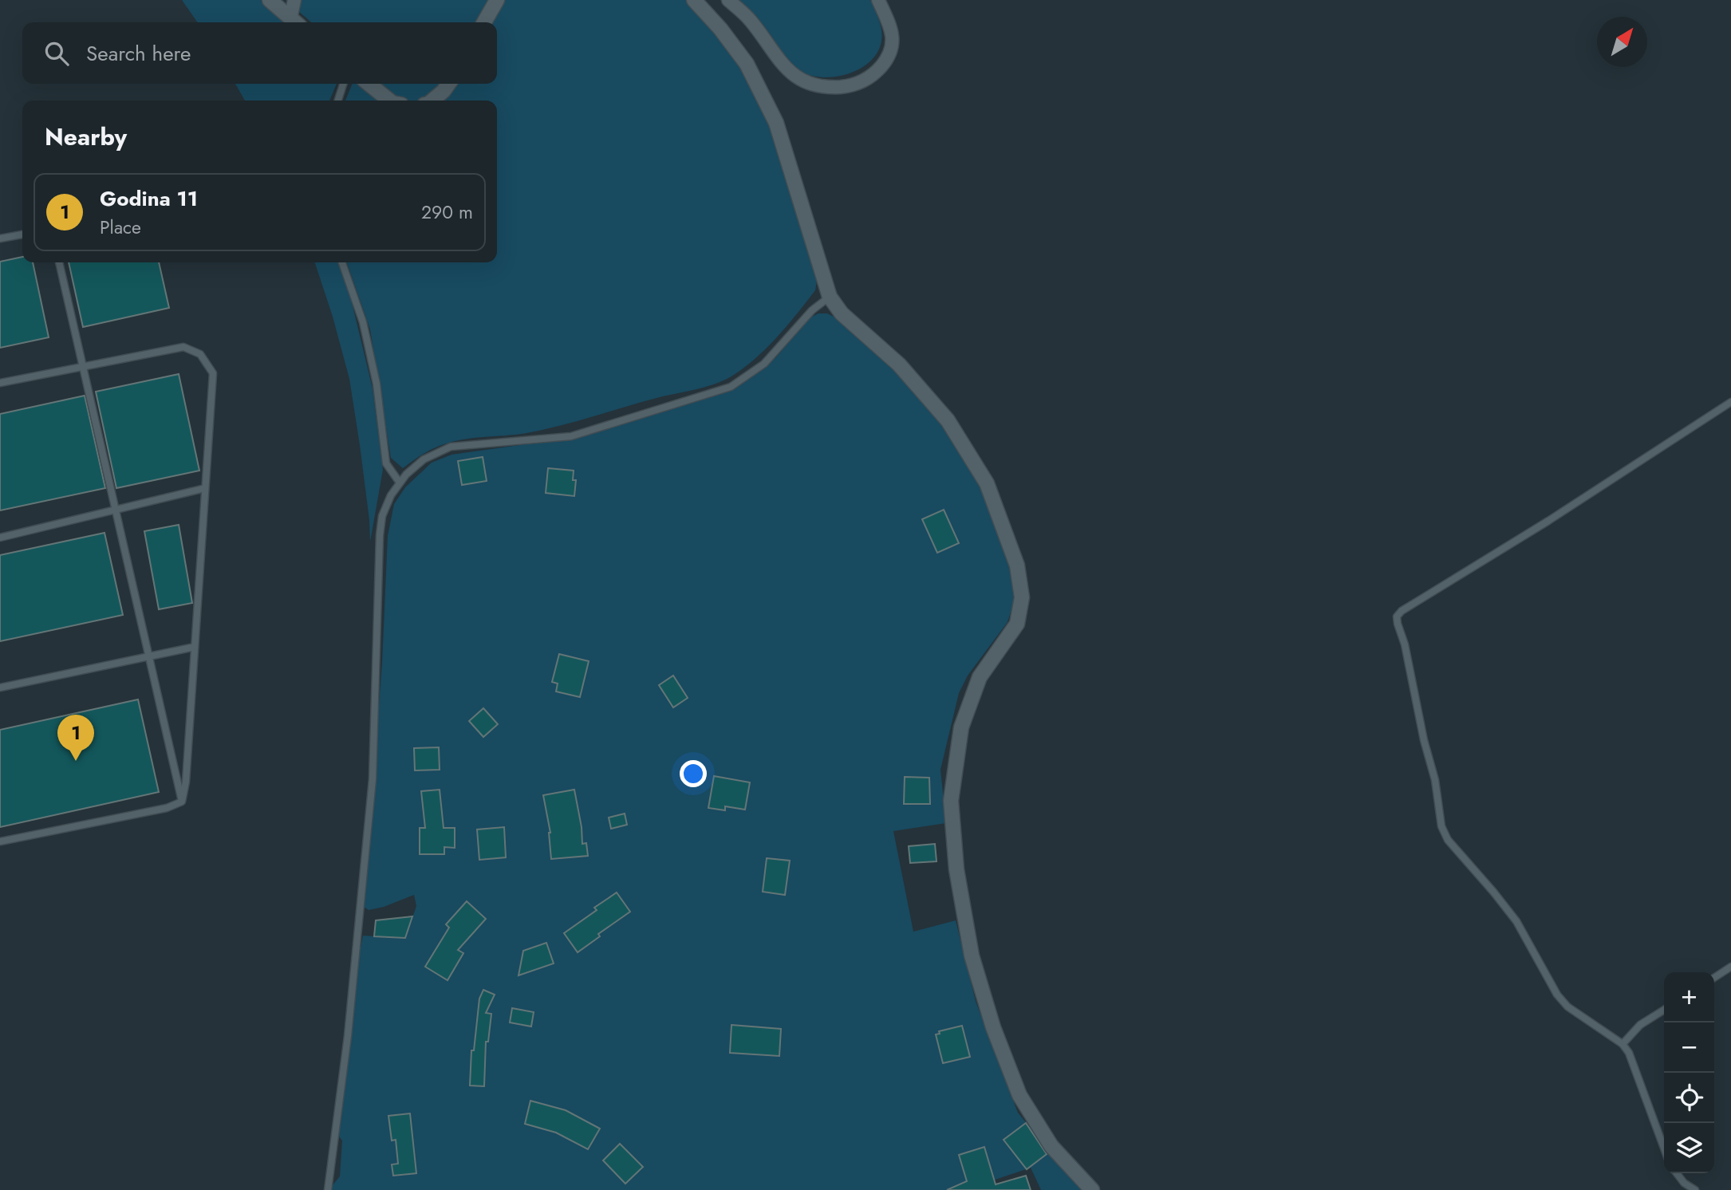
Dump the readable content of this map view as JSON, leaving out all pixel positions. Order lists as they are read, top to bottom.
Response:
{
  "north": "top right",
  "page": {
    "search": "Search here",
    "heading": "Nearby",
    "list": [
      {
        "mark": "1",
        "name": "Godina 11",
        "note": "Place",
        "value": "290 m"
      }
    ],
    "pins": "1",
    "map_buttons": ["+", "−"]
  }
}
